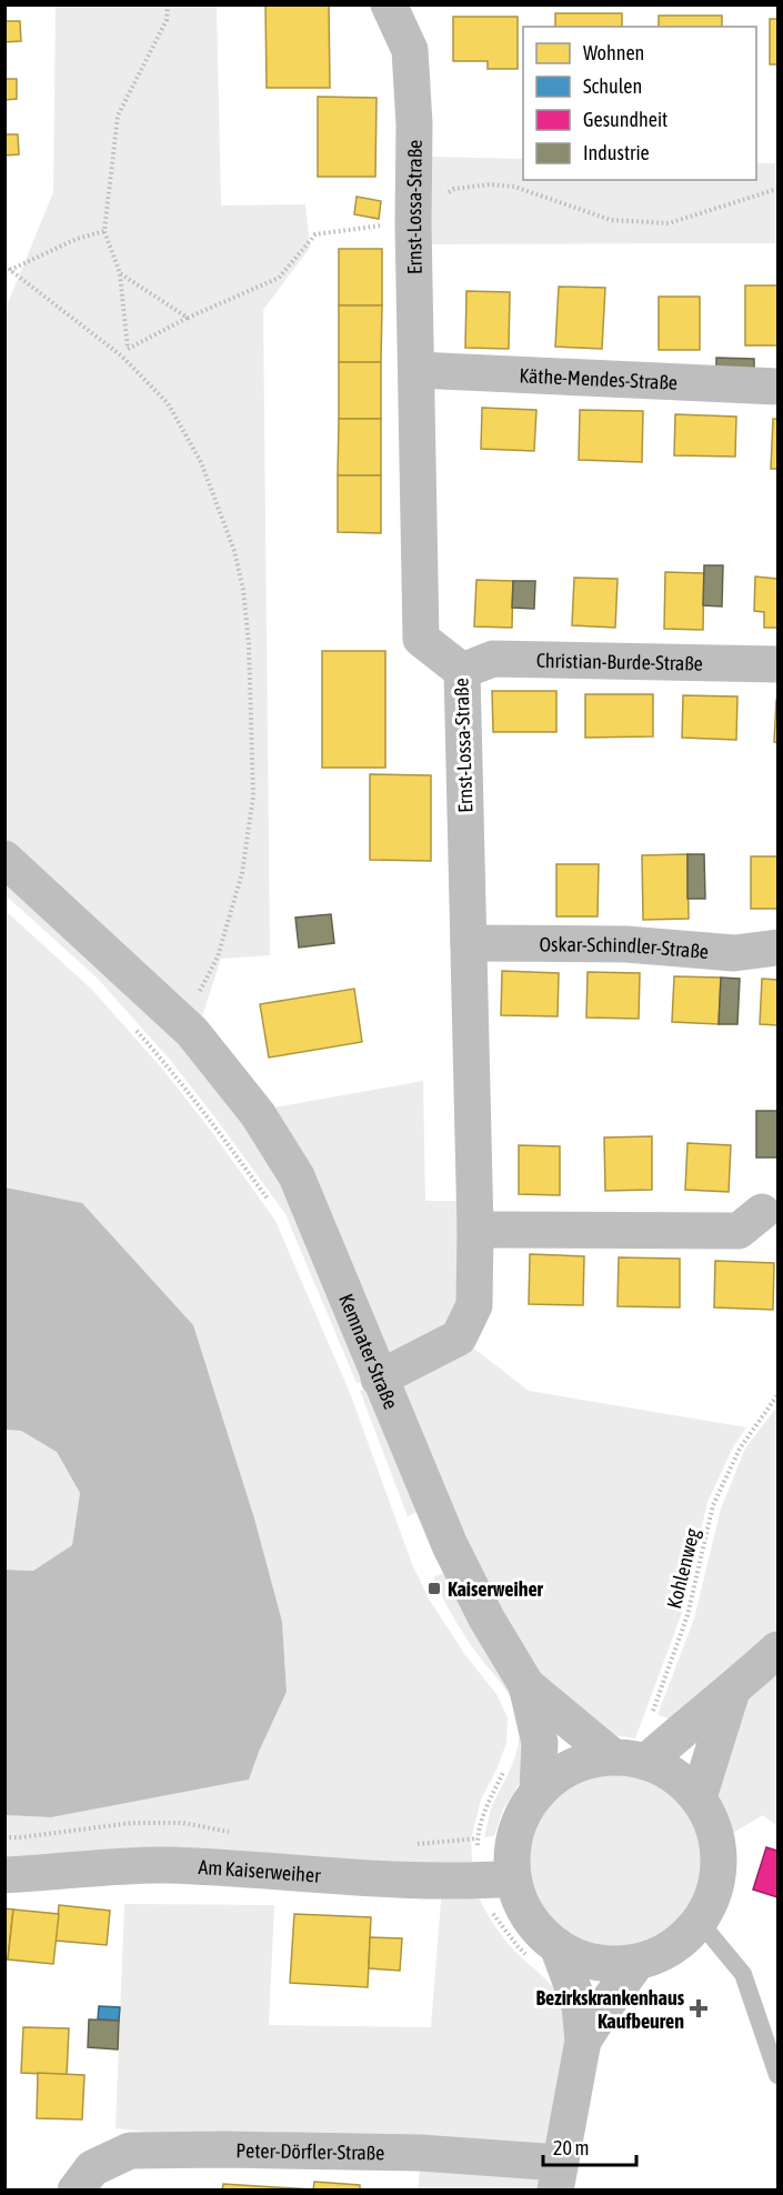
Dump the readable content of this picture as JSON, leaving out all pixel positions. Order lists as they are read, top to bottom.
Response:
{
  "streets": {
    "street": [
      "Ernst-Lossa-Straße",
      "Käthe-Mendes-Straße",
      "Christian-Burde-Straße",
      "Oskar-Schindler-Straße",
      "Kemnater Straße",
      "Am Kaiserweiher",
      "Peter-Dörfler-Straße"
    ],
    "path": ["Kohlenweg"]
  },
  "crossings": [
    ["Ernst-Lossa-Straße", "Käthe-Mendes-Straße"],
    ["Ernst-Lossa-Straße", "Christian-Burde-Straße"],
    ["Ernst-Lossa-Straße", "Oskar-Schindler-Straße"],
    ["Ernst-Lossa-Straße", "Kemnater Straße"],
    ["Kemnater Straße", "Kohlenweg"],
    ["Kemnater Straße", "Am Kaiserweiher"],
    ["Kohlenweg", "Am Kaiserweiher"]
  ],
  "places": {
    "transit": ["Kaiserweiher"],
    "health": ["Bezirkskrankenhaus Kaufbeuren"]
  },
  "legend": [
    "Wohnen",
    "Schulen",
    "Gesundheit",
    "Industrie"
  ],
  "scale_bar": "20 m"
}
